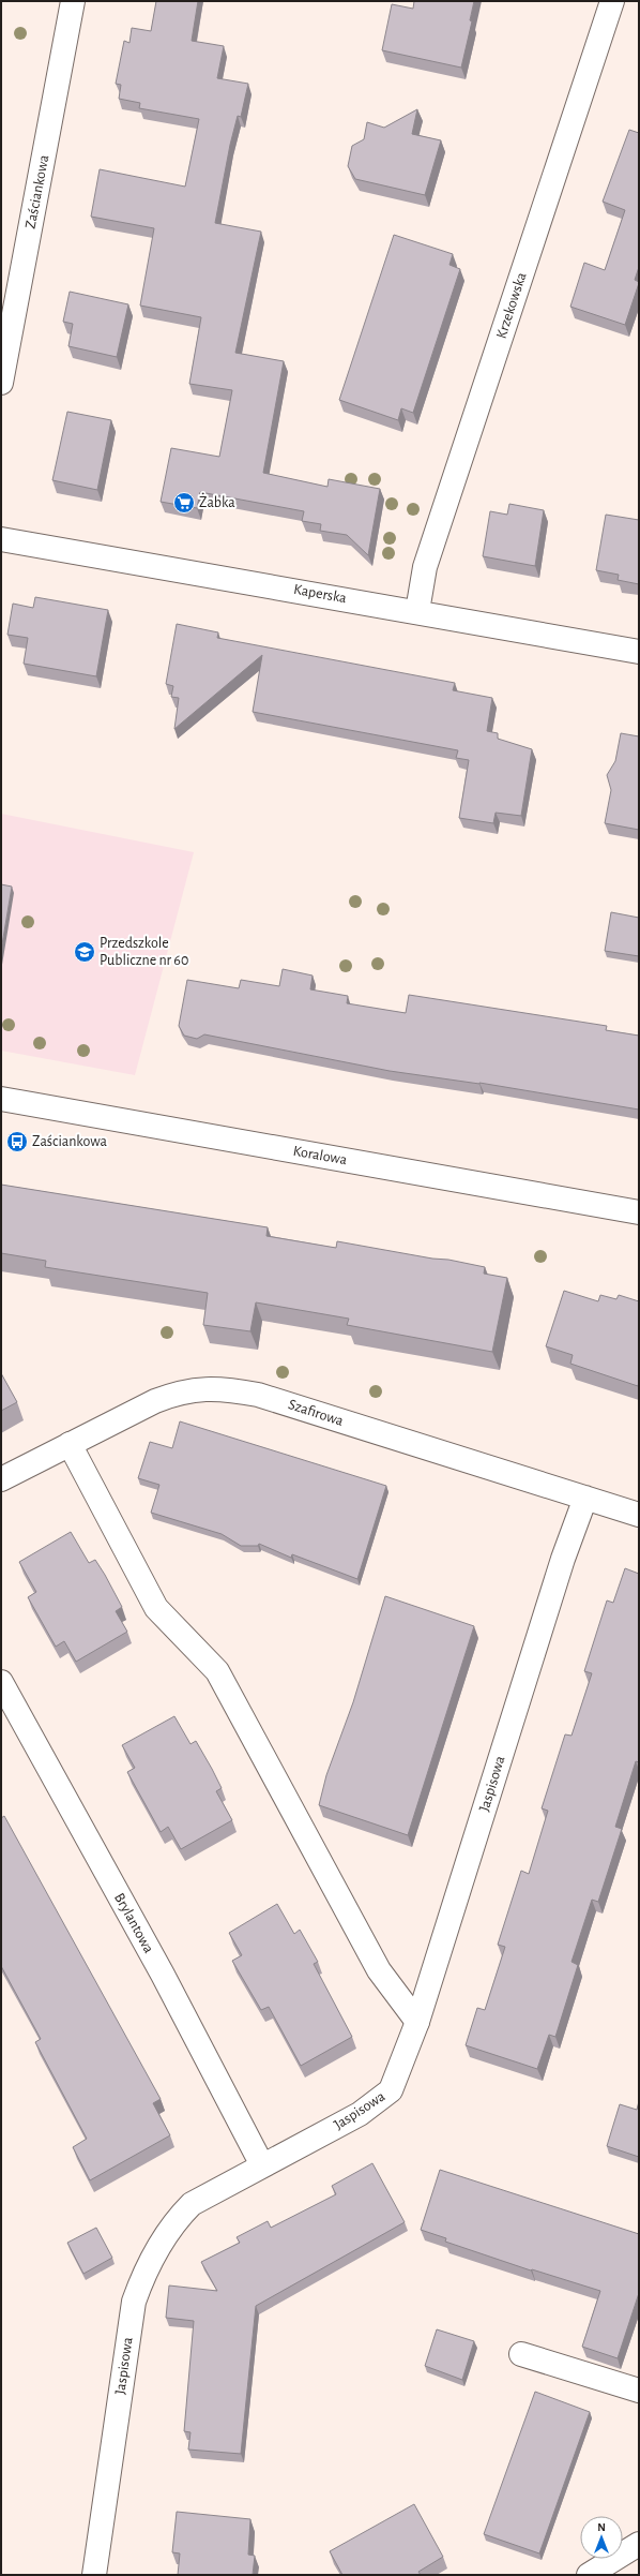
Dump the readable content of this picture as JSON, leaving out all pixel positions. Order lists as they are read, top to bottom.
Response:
{
  "streets": {
    "street": [
      "Zaściankowa",
      "Krzekowska",
      "Kaperska",
      "Koralowa",
      "Szafirowa",
      "Jaspisowa",
      "Brylantowa"
    ]
  },
  "crossings": [
    ["Krzekowska", "Kaperska"],
    ["Szafirowa", "Jaspisowa"],
    ["Jaspisowa", "Brylantowa"]
  ],
  "places": {
    "supermarket": ["Żabka"],
    "school or university": ["Przedszkole Publiczne nr 60"],
    "bus stop": ["Zaściankowa"]
  },
  "north": "top"
}
